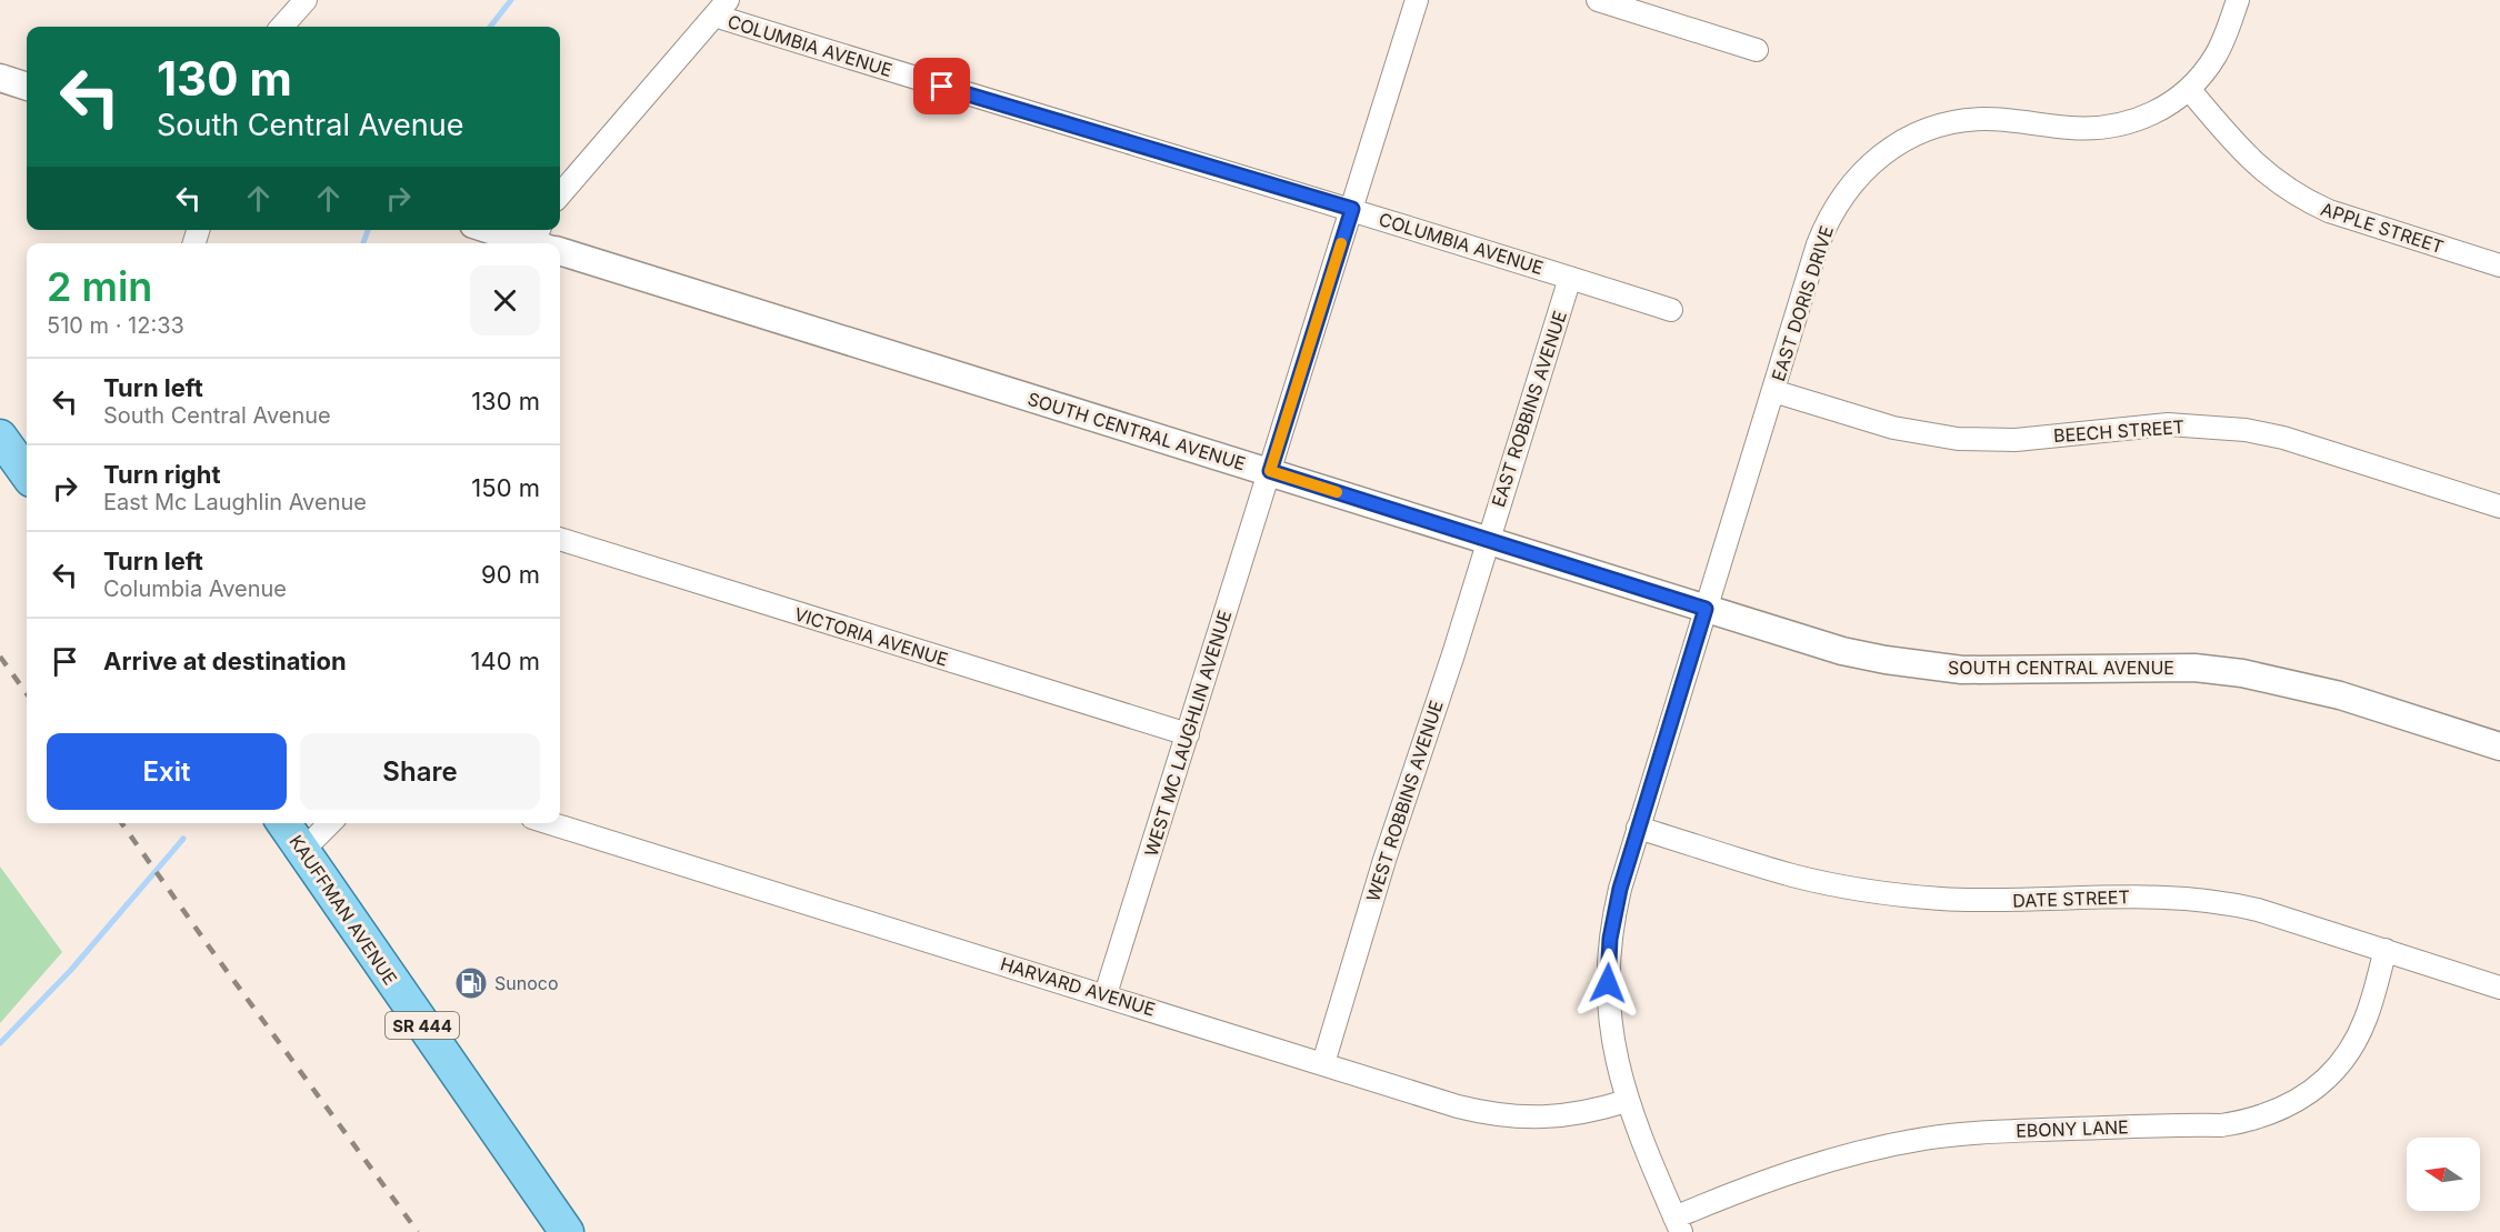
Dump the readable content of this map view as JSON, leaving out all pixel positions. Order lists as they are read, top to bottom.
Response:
{
  "streets": {
    "main road": ["KAUFFMAN AVENUE", "SR 444"],
    "street": [
      "COLUMBIA AVENUE",
      "APPLE STREET",
      "EAST DORIS DRIVE",
      "EAST ROBBINS AVENUE",
      "SOUTH CENTRAL AVENUE",
      "BEECH STREET",
      "VICTORIA AVENUE",
      "WEST MC LAUGHLIN AVENUE",
      "WEST ROBBINS AVENUE",
      "DATE STREET",
      "HARVARD AVENUE",
      "EBONY LANE"
    ]
  },
  "crossings": [
    ["COLUMBIA AVENUE", "EAST ROBBINS AVENUE"],
    ["COLUMBIA AVENUE", "WEST MC LAUGHLIN AVENUE"],
    ["APPLE STREET", "EAST DORIS DRIVE"],
    ["EAST DORIS DRIVE", "SOUTH CENTRAL AVENUE"],
    ["EAST DORIS DRIVE", "BEECH STREET"],
    ["EAST DORIS DRIVE", "DATE STREET"],
    ["EAST DORIS DRIVE", "HARVARD AVENUE"],
    ["EAST DORIS DRIVE", "EBONY LANE"],
    ["EAST ROBBINS AVENUE", "SOUTH CENTRAL AVENUE"],
    ["EAST ROBBINS AVENUE", "WEST ROBBINS AVENUE"],
    ["SOUTH CENTRAL AVENUE", "WEST MC LAUGHLIN AVENUE"],
    ["SOUTH CENTRAL AVENUE", "WEST ROBBINS AVENUE"],
    ["VICTORIA AVENUE", "WEST MC LAUGHLIN AVENUE"],
    ["WEST MC LAUGHLIN AVENUE", "HARVARD AVENUE"],
    ["WEST ROBBINS AVENUE", "HARVARD AVENUE"],
    ["DATE STREET", "EBONY LANE"]
  ],
  "places": {
    "fuel station": ["Sunoco"]
  },
  "north": "left",
  "page": {
    "turn": ["130 m", "South Central Avenue"],
    "heading": ["2 min", "510 m · 12:33"],
    "list": [
      {
        "name": "Turn left",
        "note": "South Central Avenue",
        "value": "130 m"
      },
      {
        "name": "Turn right",
        "note": "East Mc Laughlin Avenue",
        "value": "150 m"
      },
      {
        "name": "Turn left",
        "note": "Columbia Avenue",
        "value": "90 m"
      },
      {
        "name": "Arrive at destination",
        "value": "140 m"
      }
    ],
    "buttons": ["Exit", "Share"]
  }
}
